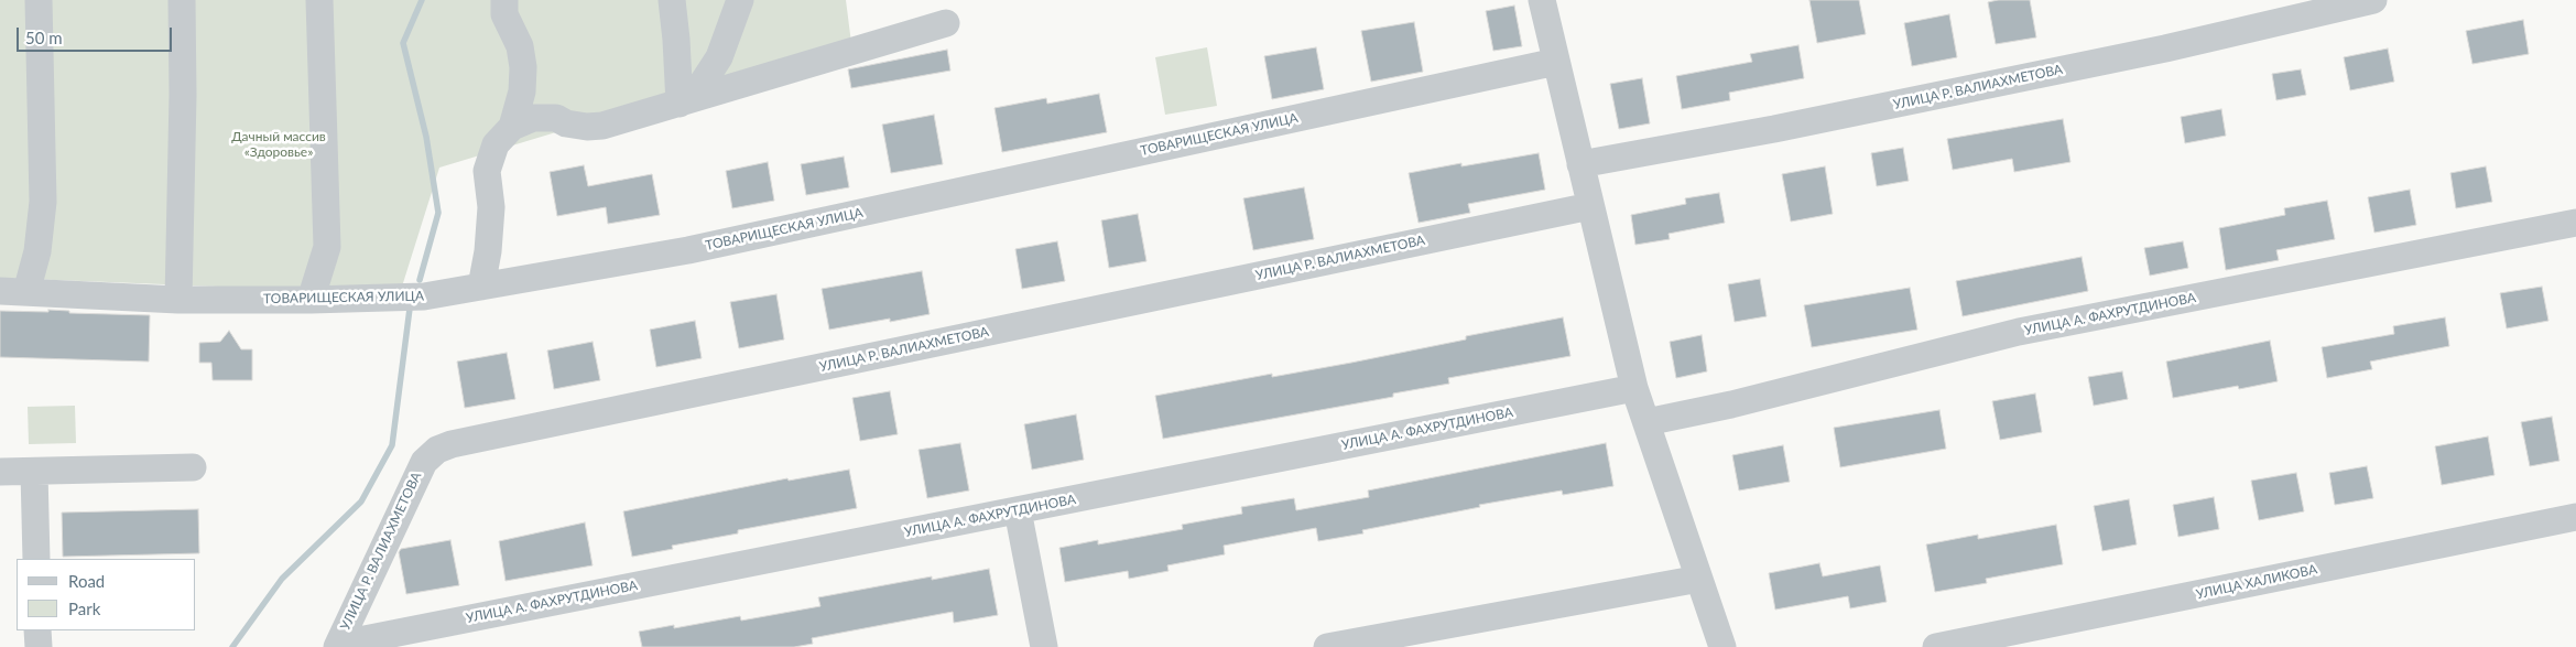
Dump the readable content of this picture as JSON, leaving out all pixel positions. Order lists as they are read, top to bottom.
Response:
{
  "streets": {
    "street": [
      "УЛИЦА Р. ВАЛИАХМЕТОВА",
      "ТОВАРИЩЕСКАЯ УЛИЦА",
      "УЛИЦА А. ФАХРУТДИНОВА",
      "УЛИЦА ХАЛИКОВА"
    ]
  },
  "parks": ["Дачный массив «Здоровье»"],
  "legend": ["Road", "Park"],
  "scale_bar": "50 m"
}
